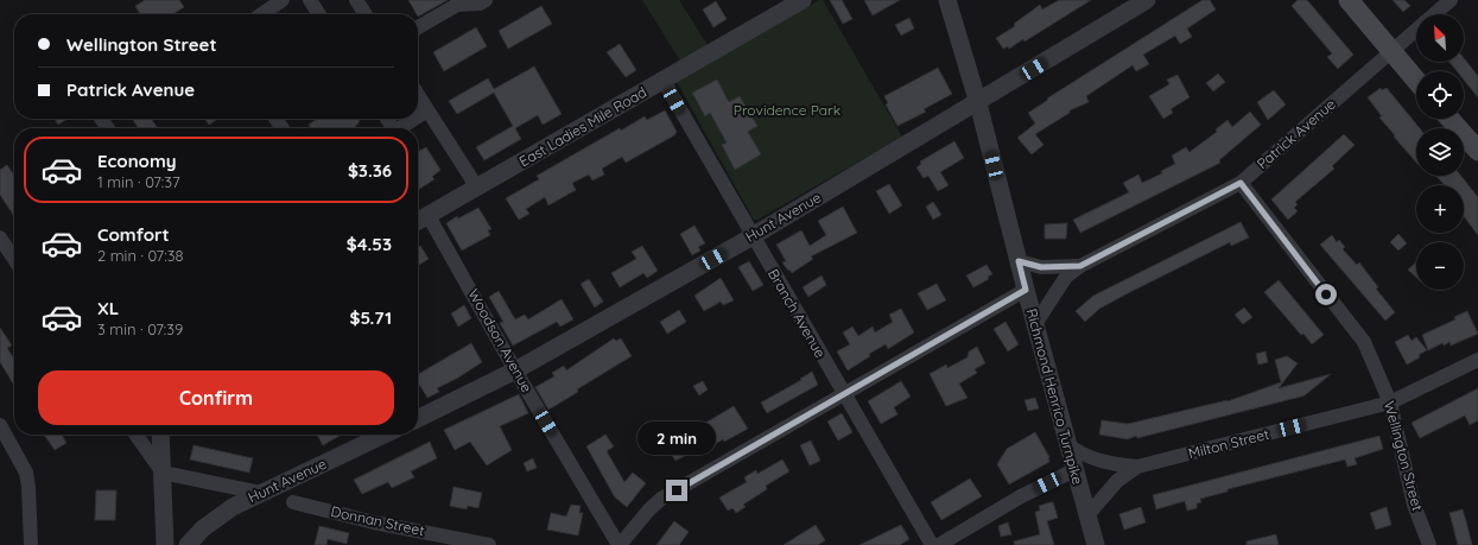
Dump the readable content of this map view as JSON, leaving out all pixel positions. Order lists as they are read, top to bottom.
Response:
{
  "streets": {
    "street": [
      "East Ladies Mile Road",
      "Patrick Avenue",
      "Hunt Avenue",
      "Branch Avenue",
      "Woodson Avenue",
      "Richmond Henrico Turnpike",
      "Milton Street",
      "Wellington Street",
      "Donnan Street"
    ]
  },
  "crossings": [
    ["East Ladies Mile Road", "Branch Avenue"],
    ["East Ladies Mile Road", "Woodson Avenue"],
    ["Patrick Avenue", "Richmond Henrico Turnpike"],
    ["Patrick Avenue", "Wellington Street"],
    ["Hunt Avenue", "Branch Avenue"],
    ["Hunt Avenue", "Woodson Avenue"],
    ["Hunt Avenue", "Richmond Henrico Turnpike"],
    ["Richmond Henrico Turnpike", "Milton Street"],
    ["Milton Street", "Wellington Street"]
  ],
  "parks": ["Providence Park"],
  "north": "top left",
  "page": {
    "map_buttons": ["+", "−"],
    "banner": ["Wellington Street", "Patrick Avenue"],
    "list": [
      {
        "name": "Economy",
        "note": "1 min · 07:37",
        "value": "$3.36"
      },
      {
        "name": "Comfort",
        "note": "2 min · 07:38",
        "value": "$4.53"
      },
      {
        "name": "XL",
        "note": "3 min · 07:39",
        "value": "$5.71"
      }
    ],
    "buttons": "Confirm",
    "bubble": "2 min"
  }
}
